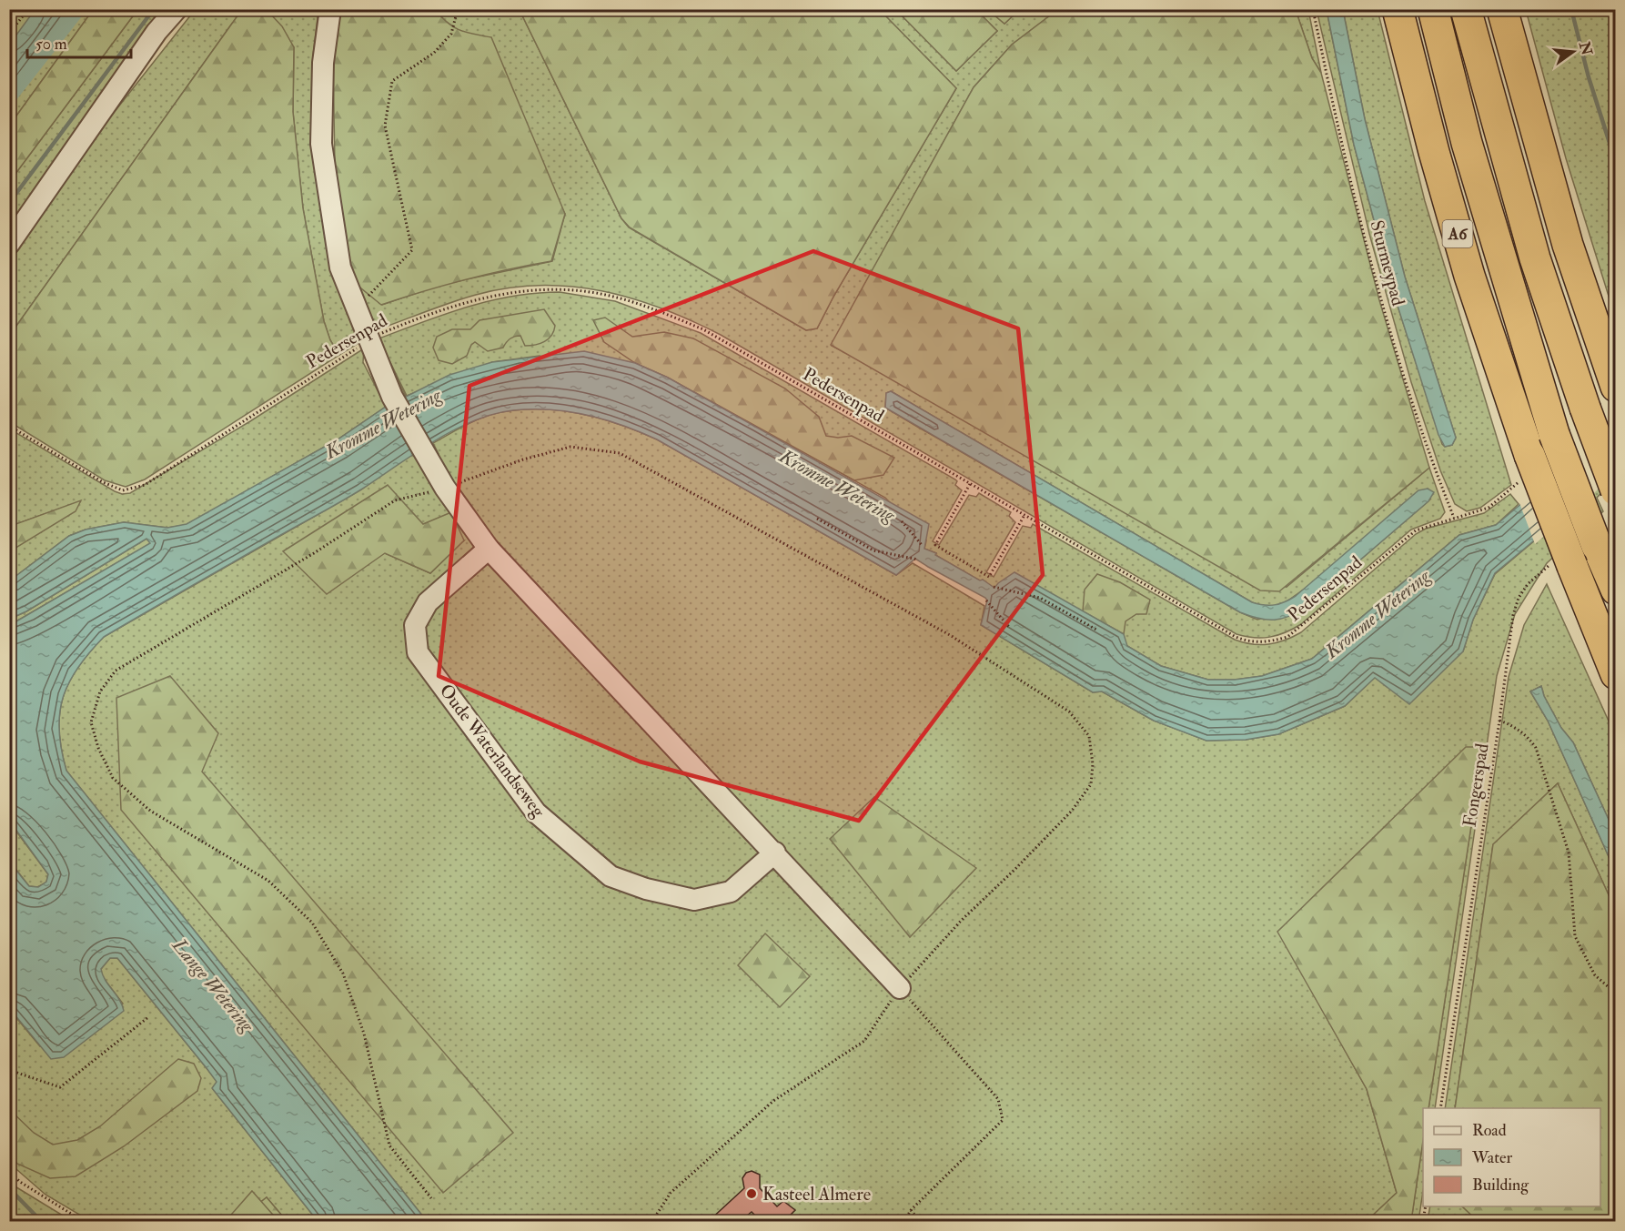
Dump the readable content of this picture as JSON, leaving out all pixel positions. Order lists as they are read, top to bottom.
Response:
{
  "streets": {
    "highway": ["A6"],
    "street": ["Oude Waterlandseweg"],
    "path": ["Sturmeypad", "Pedersenpad", "Fongerspad"]
  },
  "crossings": [
    ["A6", "Pedersenpad"],
    ["A6", "Fongerspad"],
    ["Sturmeypad", "Pedersenpad"]
  ],
  "water": ["Kromme Wetering", "Lange Wetering"],
  "places": ["Kasteel Almere"],
  "legend": ["Road", "Water", "Building"],
  "scale_bar": "50 m",
  "north": "right"
}
